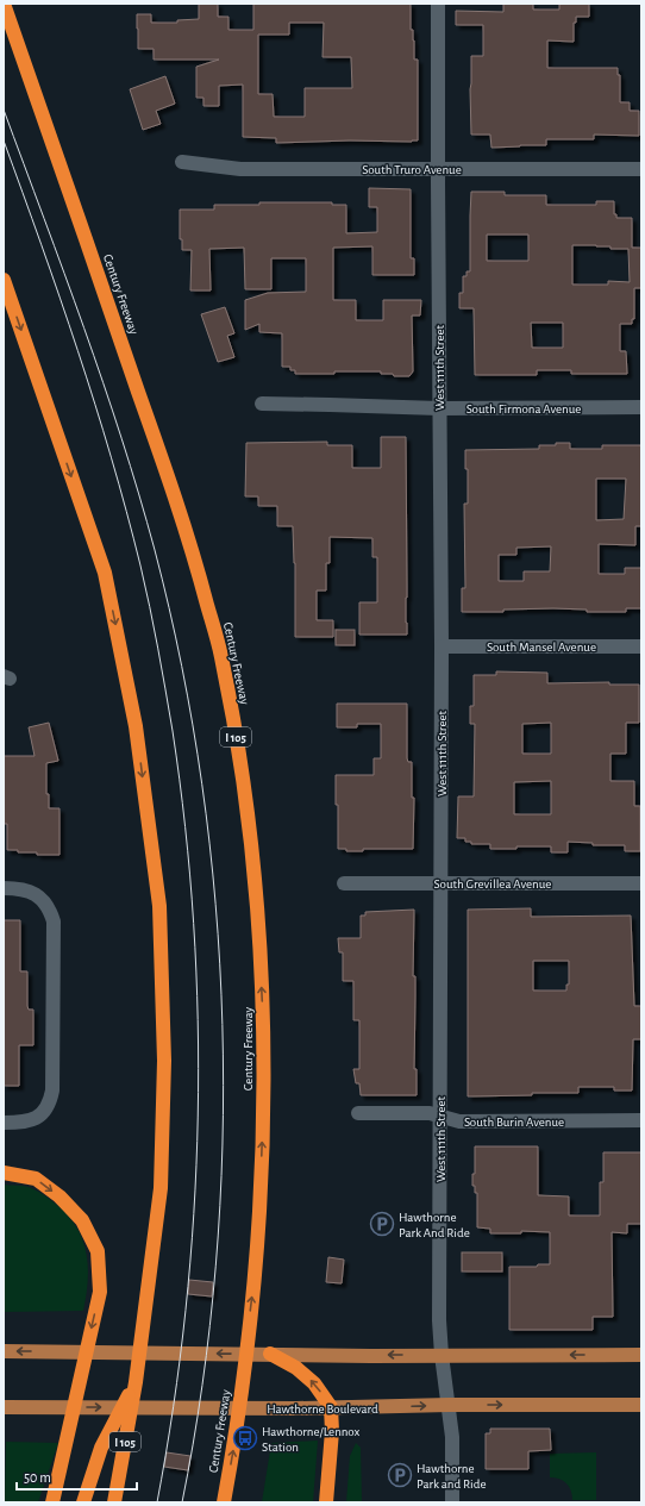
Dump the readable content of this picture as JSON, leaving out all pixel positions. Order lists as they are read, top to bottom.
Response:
{
  "streets": {
    "highway": ["Century Freeway", "I 105"],
    "main road": ["Hawthorne Boulevard"],
    "street": [
      "South Truro Avenue",
      "West 111th Street",
      "South Firmona Avenue",
      "South Mansel Avenue",
      "South Grevillea Avenue",
      "South Burin Avenue"
    ]
  },
  "crossings": [
    ["South Truro Avenue", "West 111th Street"],
    ["West 111th Street", "South Firmona Avenue"],
    ["West 111th Street", "South Mansel Avenue"],
    ["West 111th Street", "South Grevillea Avenue"],
    ["West 111th Street", "South Burin Avenue"],
    ["West 111th Street", "Hawthorne Boulevard"]
  ],
  "places": {
    "parking": ["Hawthorne Park And Ride", "Hawthorne Park and Ride"],
    "bus stop": ["Hawthorne/Lennox Station"]
  },
  "scale_bar": "50 m"
}
